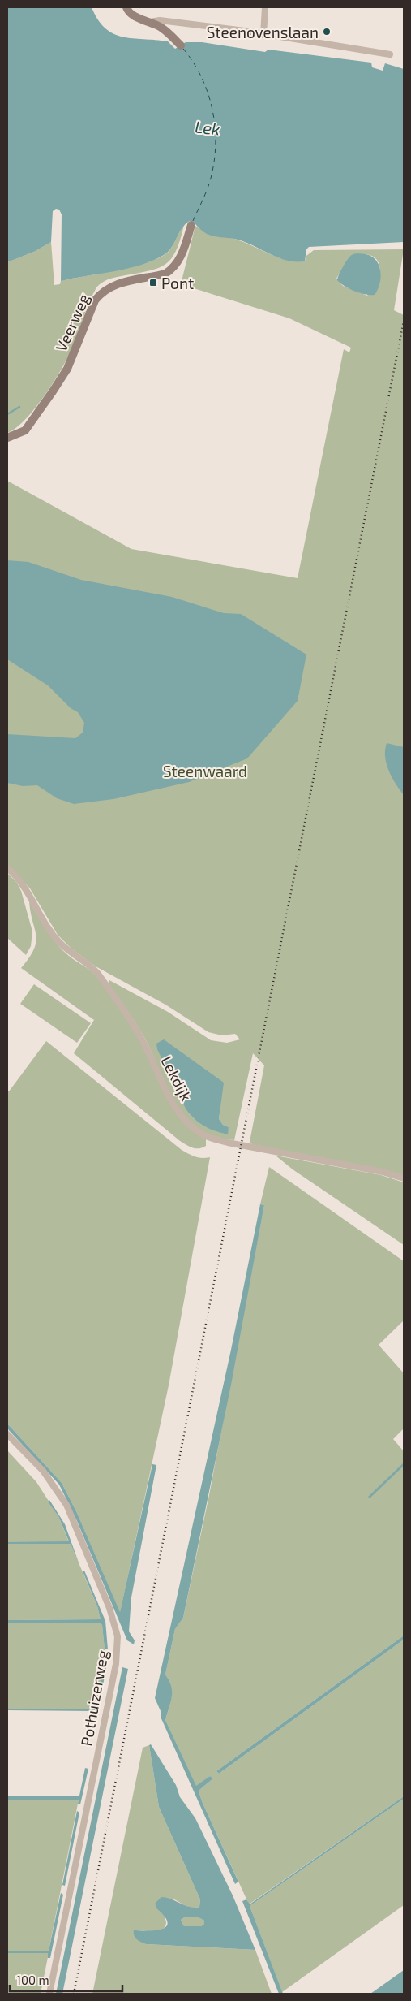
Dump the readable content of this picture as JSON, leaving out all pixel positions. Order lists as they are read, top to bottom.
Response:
{
  "streets": {
    "street": ["Veerweg", "Lekdijk", "Pothuizerweg"]
  },
  "water": ["Lek"],
  "parks": ["Steenwaard"],
  "places": {
    "other": ["Steenovenslaan"],
    "transit": ["Pont"]
  },
  "scale_bar": "100 m"
}
